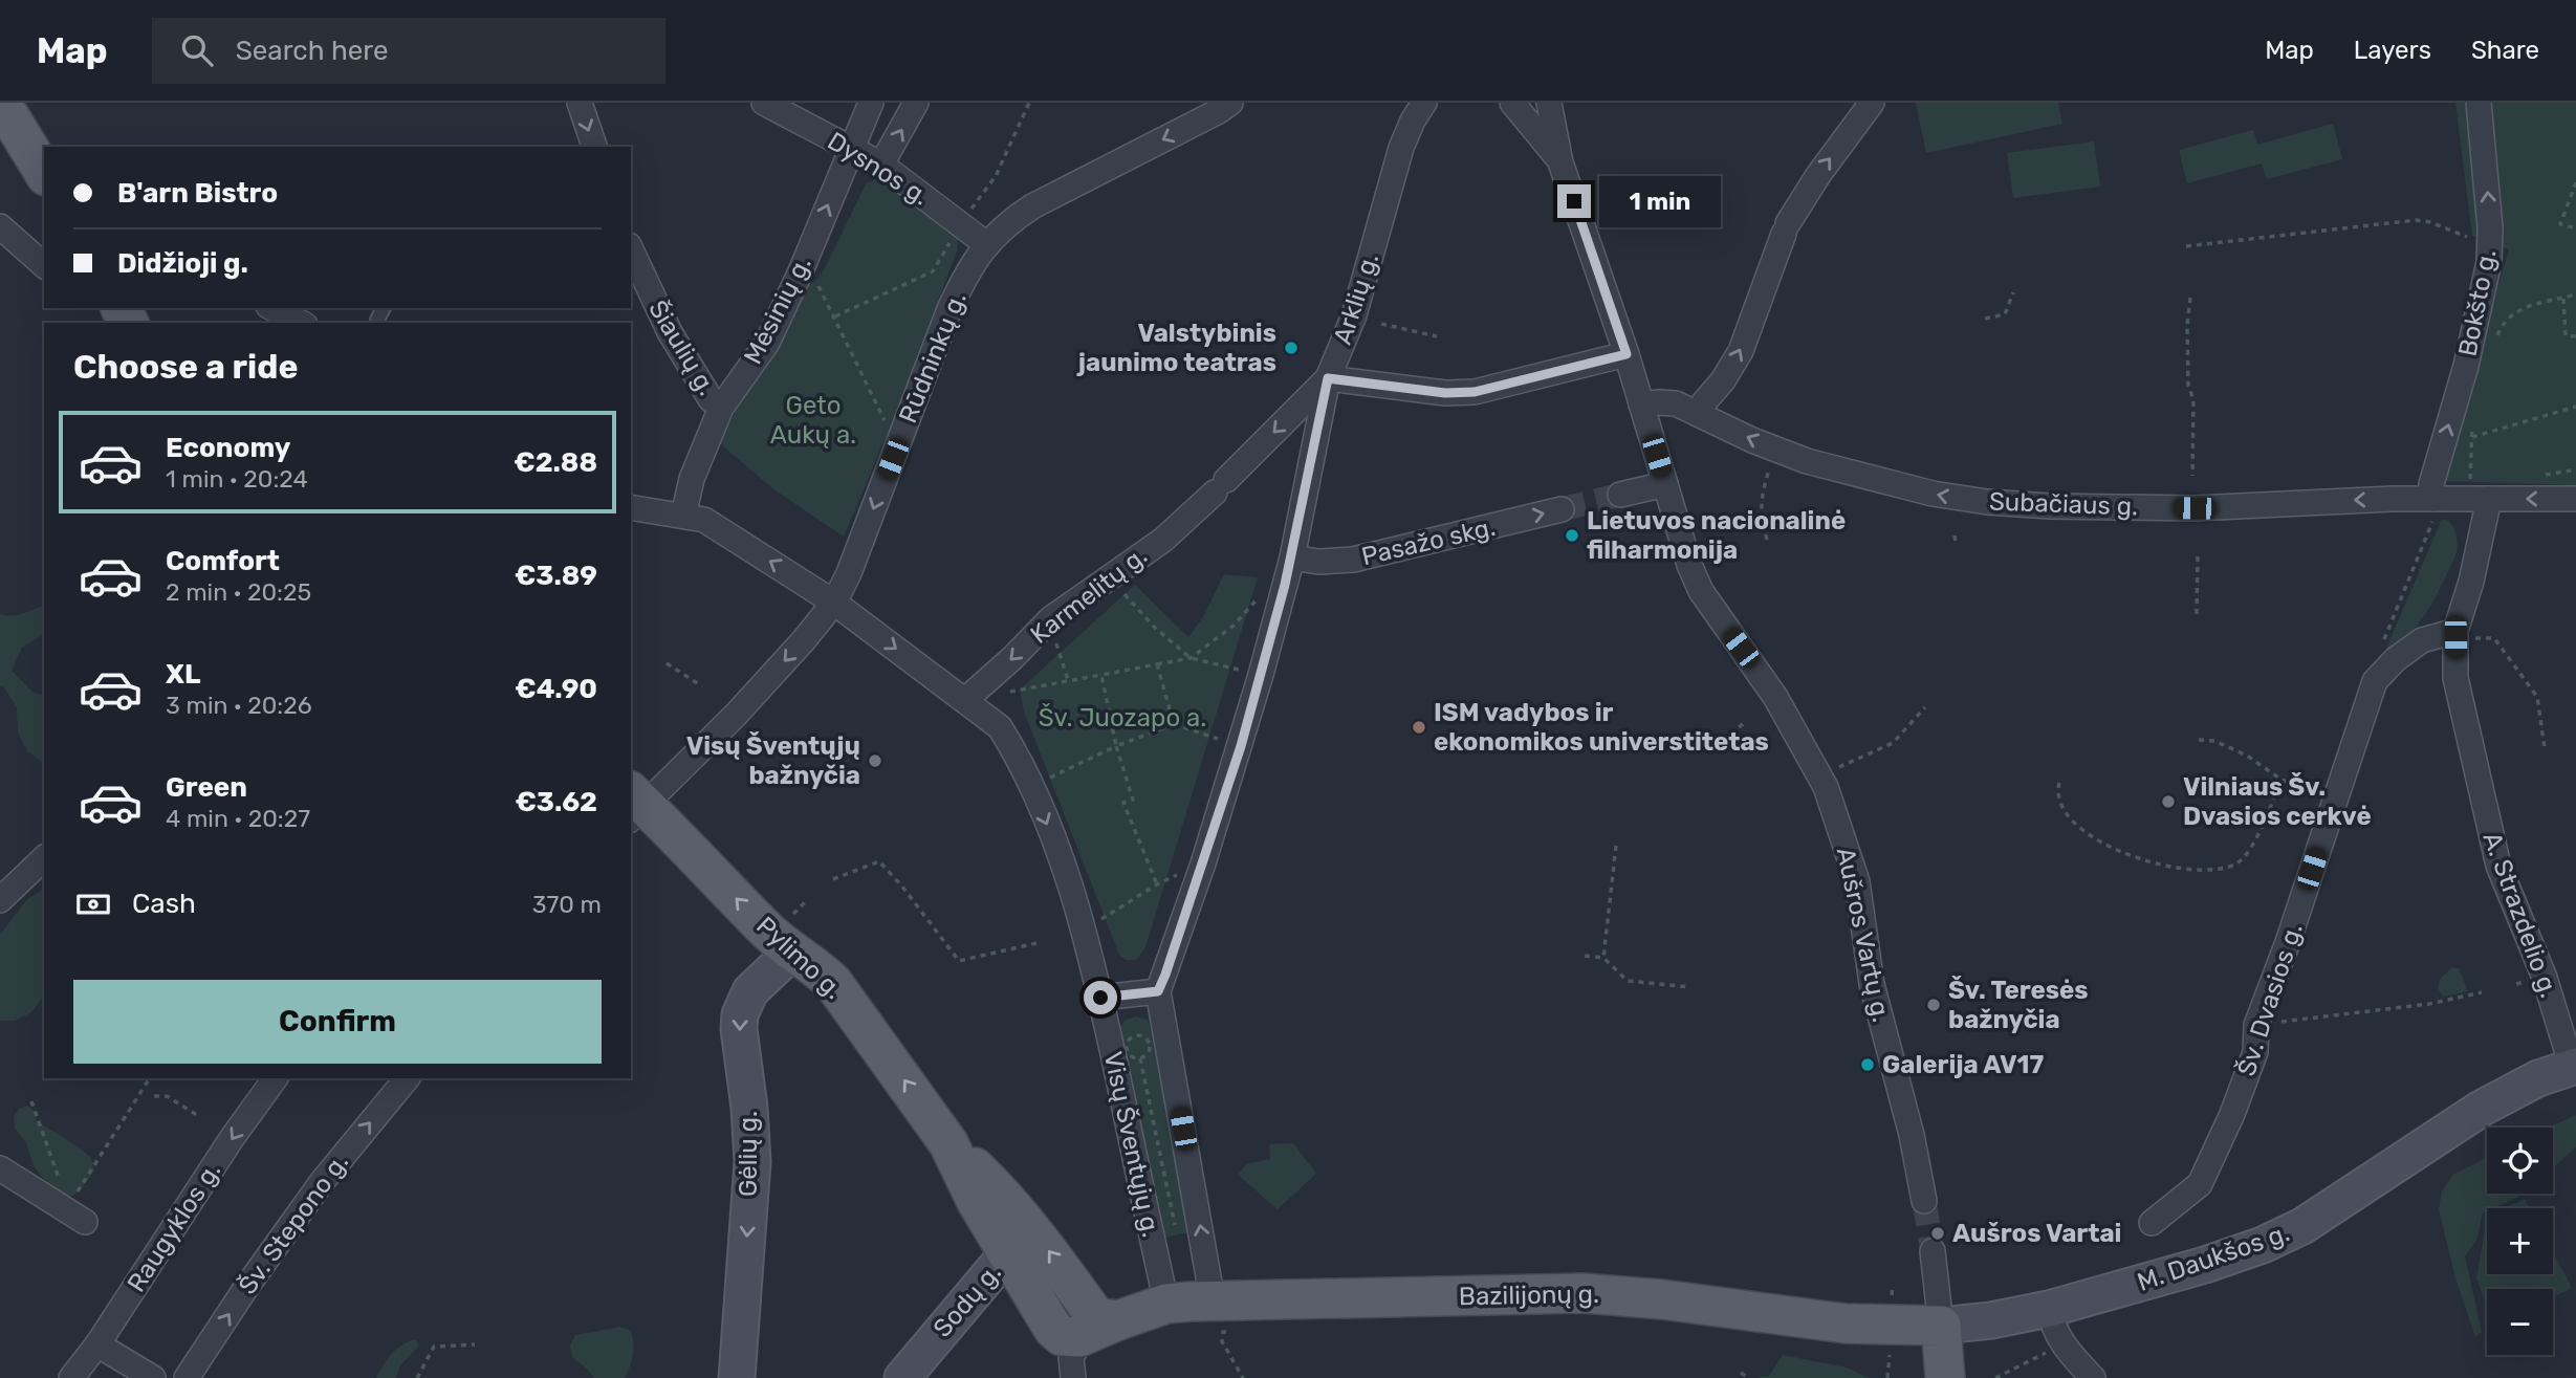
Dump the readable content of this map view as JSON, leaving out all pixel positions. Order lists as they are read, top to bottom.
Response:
{
  "streets": {
    "main road": [
      "Pylimo g.",
      "Gėlių g.",
      "M. Daukšos g.",
      "Bazilijonų g.",
      "Sodų g."
    ],
    "street": [
      "Dysnos g.",
      "Arklių g.",
      "Bokšto g.",
      "Mėsinių g.",
      "Šiaulių g.",
      "Rūdninkų g.",
      "Subačiaus g.",
      "Pasažo skg.",
      "Karmelitų g.",
      "A. Strazdelio g.",
      "Aušros Vartų g.",
      "Šv. Dvasios g.",
      "Visų Šventųjų g.",
      "Šv. Stepono g.",
      "Raugyklos g."
    ]
  },
  "crossings": [
    ["Dysnos g.", "Mėsinių g."],
    ["Dysnos g.", "Rūdninkų g."],
    ["Arklių g.", "Pasažo skg."],
    ["Arklių g.", "Karmelitų g."],
    ["Arklių g.", "Visų Šventųjų g."],
    ["Bokšto g.", "Subačiaus g."],
    ["Mėsinių g.", "Šiaulių g."],
    ["Mėsinių g.", "Visų Šventųjų g."],
    ["Rūdninkų g.", "Pylimo g."],
    ["Rūdninkų g.", "Visų Šventųjų g."],
    ["Subačiaus g.", "Aušros Vartų g."],
    ["Karmelitų g.", "Visų Šventųjų g."],
    ["A. Strazdelio g.", "Šv. Dvasios g."],
    ["A. Strazdelio g.", "M. Daukšos g."],
    ["Pylimo g.", "Gėlių g."],
    ["Pylimo g.", "Bazilijonų g."],
    ["Pylimo g.", "Sodų g."],
    ["Visų Šventųjų g.", "Bazilijonų g."],
    ["M. Daukšos g.", "Bazilijonų g."]
  ],
  "one_way": [
    "Bokšto g.",
    "Rūdninkų g.",
    "Subačiaus g.",
    "Karmelitų g.",
    "Pylimo g.",
    "Gėlių g.",
    "Šv. Stepono g.",
    "Raugyklos g."
  ],
  "parks": ["Geto Aukų a.", "Šv. Juozapo a."],
  "places": [
    "Valstybinis jaunimo teatras",
    "Lietuvos nacionalinė filharmonija",
    "ISM vadybos ir ekonomikos universtitetas",
    "Visų Šventųjų bažnyčia",
    "Vilniaus Šv. Dvasios cerkvė",
    "Šv. Teresės bažnyčia",
    "Galerija AV17",
    "Aušros Vartai"
  ],
  "page": {
    "header": "Map",
    "search": "Search here",
    "nav": ["Map", "Layers", "Share"],
    "banner": ["B'arn Bistro", "Didžioji g."],
    "bubble": "1 min",
    "heading": "Choose a ride",
    "list": [
      {
        "name": "Economy",
        "note": "1 min · 20:24",
        "value": "€2.88"
      },
      {
        "name": "Comfort",
        "note": "2 min · 20:25",
        "value": "€3.89"
      },
      {
        "name": "XL",
        "note": "3 min · 20:26",
        "value": "€4.90"
      },
      {
        "name": "Green",
        "note": "4 min · 20:27",
        "value": "€3.62"
      }
    ],
    "pay": ["Cash", "370 m"],
    "buttons": "Confirm",
    "map_buttons": ["+", "−"]
  }
}
